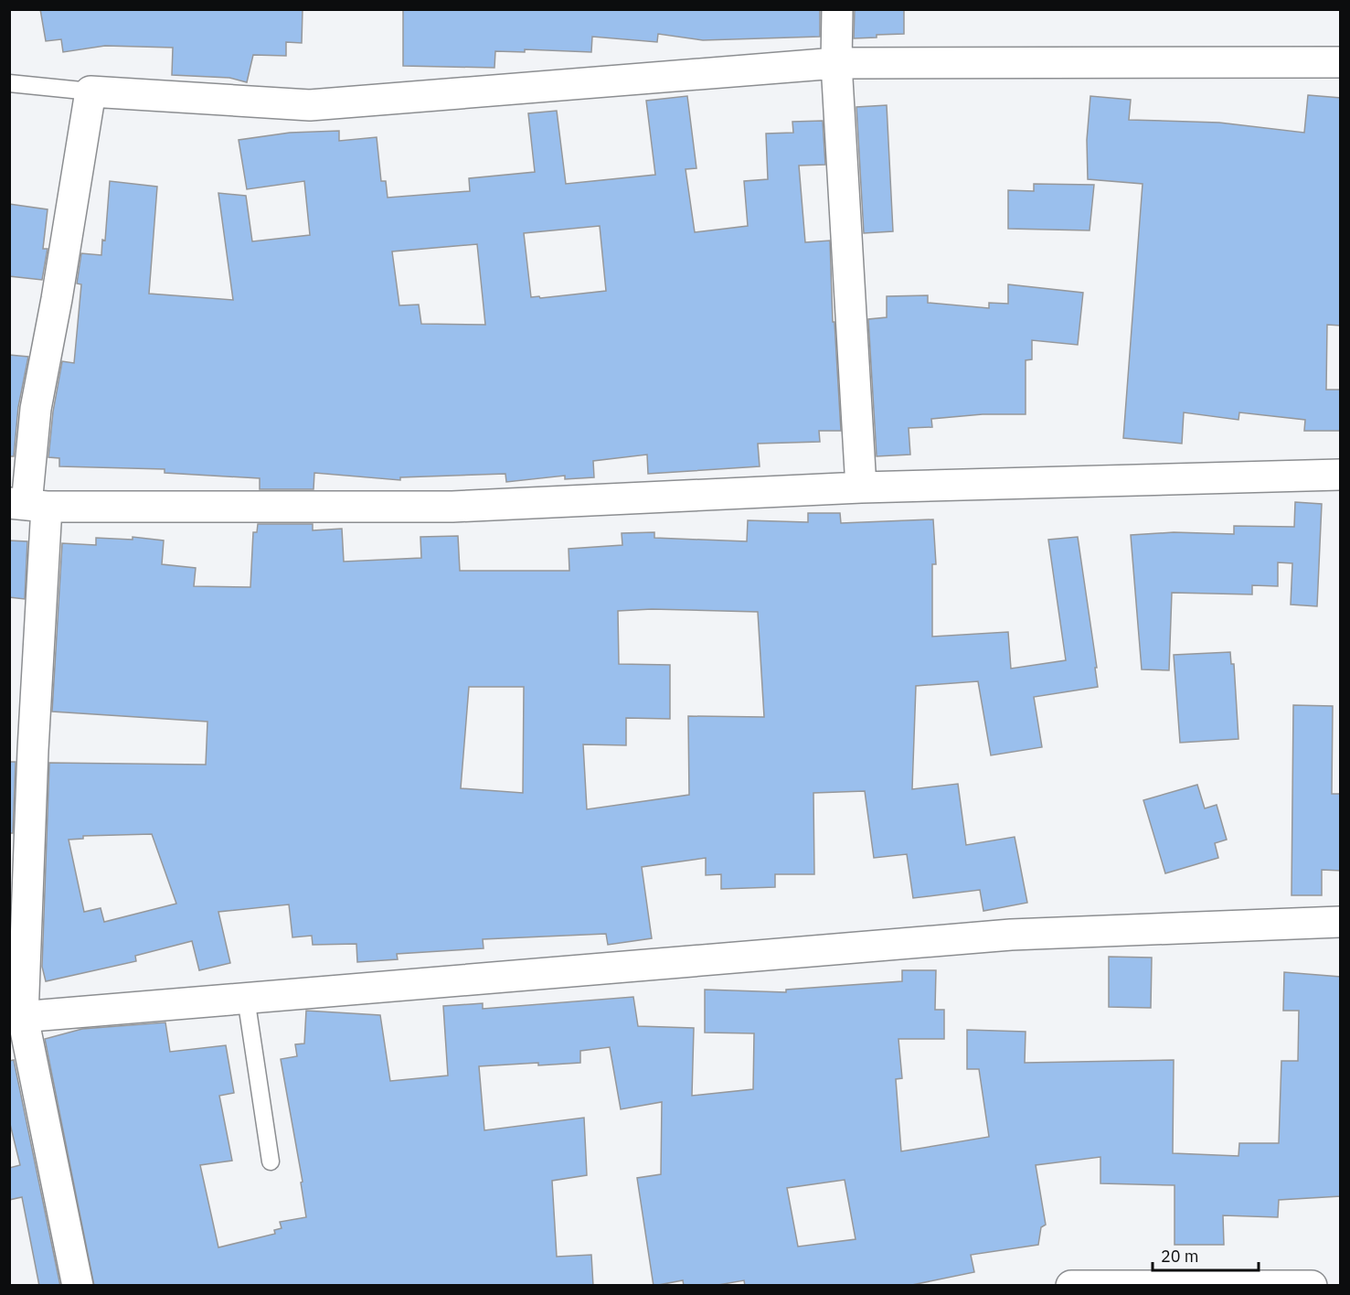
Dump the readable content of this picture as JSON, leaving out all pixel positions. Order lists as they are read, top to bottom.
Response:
{
  "scale_bar": "20 m"
}
